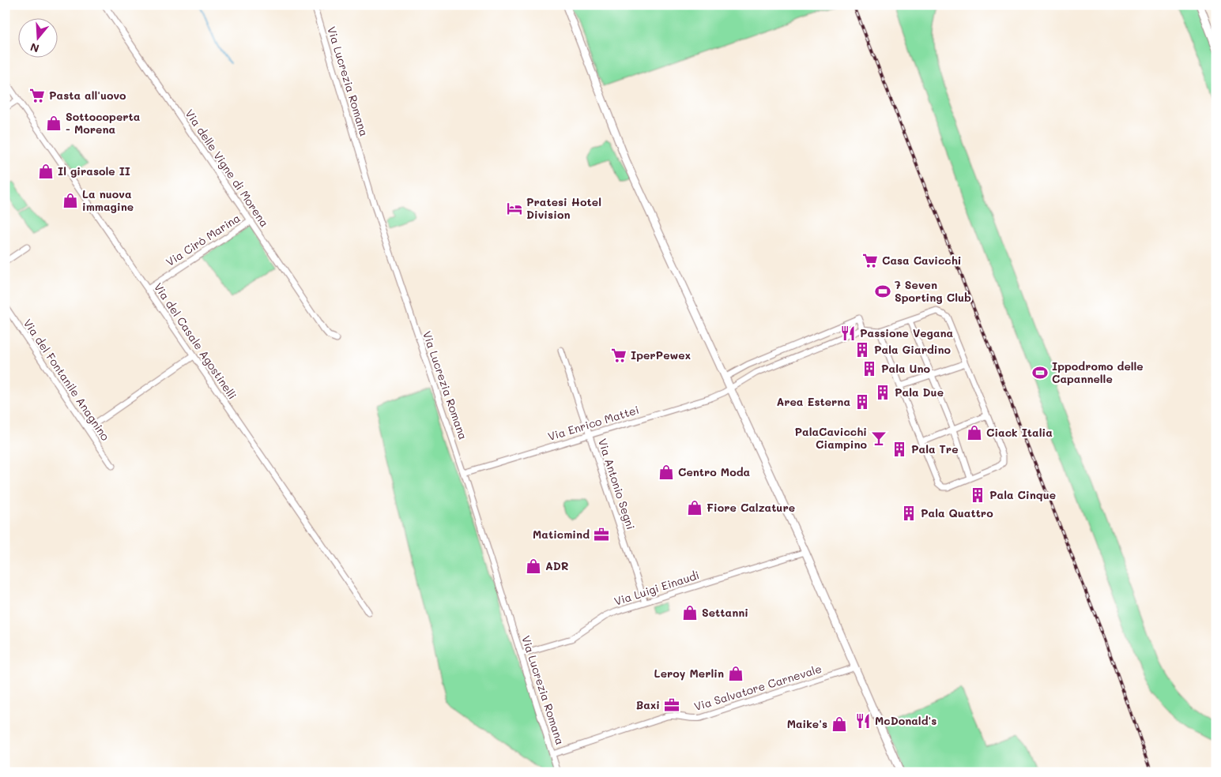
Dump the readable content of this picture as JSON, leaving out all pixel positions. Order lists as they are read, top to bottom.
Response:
{
  "streets": {
    "street": [
      "Via Lucrezia Romana",
      "Via delle Vigne di Morena",
      "Via Cirò Marina",
      "Via del Casale Agostinelli",
      "Via del Fontanile Anagnino",
      "Via Enrico Mattei",
      "Via Antonio Segni",
      "Via Luigi Einaudi",
      "Via Salvatore Carnevale"
    ]
  },
  "crossings": [
    ["Via Lucrezia Romana", "Via Enrico Mattei"],
    ["Via Lucrezia Romana", "Via Luigi Einaudi"],
    ["Via Lucrezia Romana", "Via Salvatore Carnevale"],
    ["Via delle Vigne di Morena", "Via Cirò Marina"],
    ["Via Cirò Marina", "Via del Casale Agostinelli"],
    ["Via Enrico Mattei", "Via Antonio Segni"],
    ["Via Antonio Segni", "Via Luigi Einaudi"]
  ],
  "places": {
    "supermarket": ["Pasta all'uovo", "Casa Cavicchi", "IperPewex"],
    "shop": [
      "Sottocoperta - Morena",
      "Il girasole II",
      "La nuova immagine",
      "Ciack Italia",
      "Centro Moda",
      "Fiore Calzature",
      "ADR",
      "Settanni",
      "Leroy Merlin",
      "Maike's"
    ],
    "hotel": ["Pratesi Hotel Division"],
    "sports": ["7 Seven Sporting Club", "Ippodromo delle Capannelle"],
    "restaurant": ["Passione Vegana", "McDonald's"],
    "building": [
      "Pala Giardino",
      "Pala Uno",
      "Pala Due",
      "Area Esterna",
      "Pala Tre",
      "Pala Cinque",
      "Pala Quattro"
    ],
    "bar": ["PalaCavicchi Ciampino"],
    "office": ["Maticmind", "Baxi"]
  },
  "north": "bottom"
}
